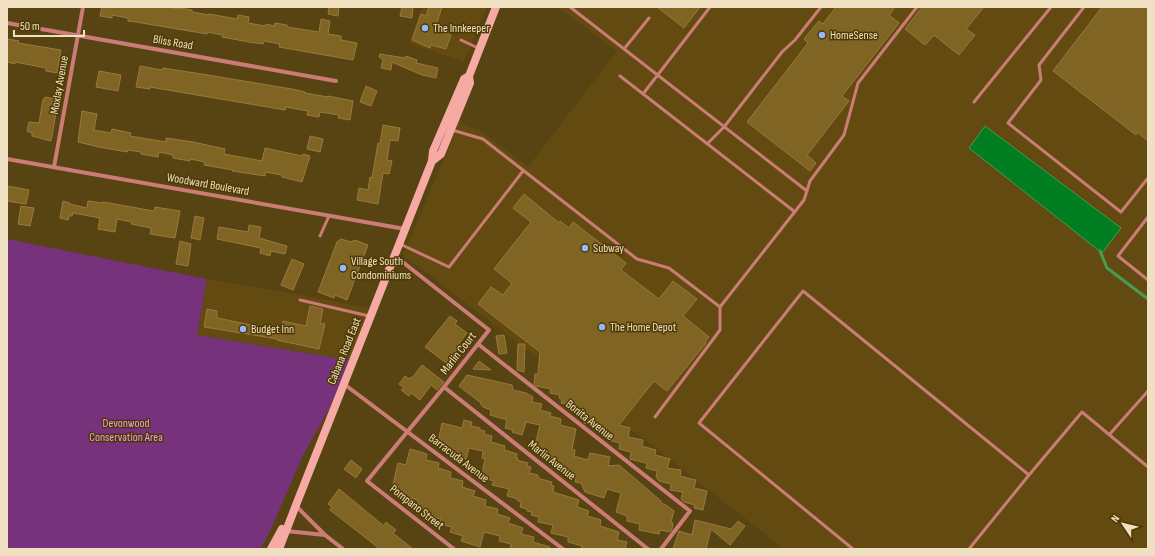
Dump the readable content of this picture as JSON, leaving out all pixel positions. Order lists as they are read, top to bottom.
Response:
{
  "streets": {
    "main road": ["Cabana Road East"],
    "street": [
      "Bliss Road",
      "Moxlay Avenue",
      "Woodward Boulevard",
      "Marlin Court",
      "Bonita Avenue",
      "Barracuda Avenue",
      "Marlin Avenue",
      "Pompano Street"
    ]
  },
  "crossings": [
    ["Bliss Road", "Moxlay Avenue"],
    ["Moxlay Avenue", "Woodward Boulevard"],
    ["Woodward Boulevard", "Cabana Road East"],
    ["Cabana Road East", "Marlin Court"],
    ["Cabana Road East", "Barracuda Avenue"],
    ["Marlin Court", "Bonita Avenue"],
    ["Marlin Court", "Barracuda Avenue"],
    ["Marlin Court", "Marlin Avenue"],
    ["Marlin Court", "Pompano Street"]
  ],
  "parks": ["Devonwood Conservation Area"],
  "places": [
    "The Innkeeper",
    "HomeSense",
    "Subway",
    "Village South Condominiums",
    "The Home Depot",
    "Budget Inn"
  ],
  "scale_bar": "50 m",
  "north": "top left"
}
